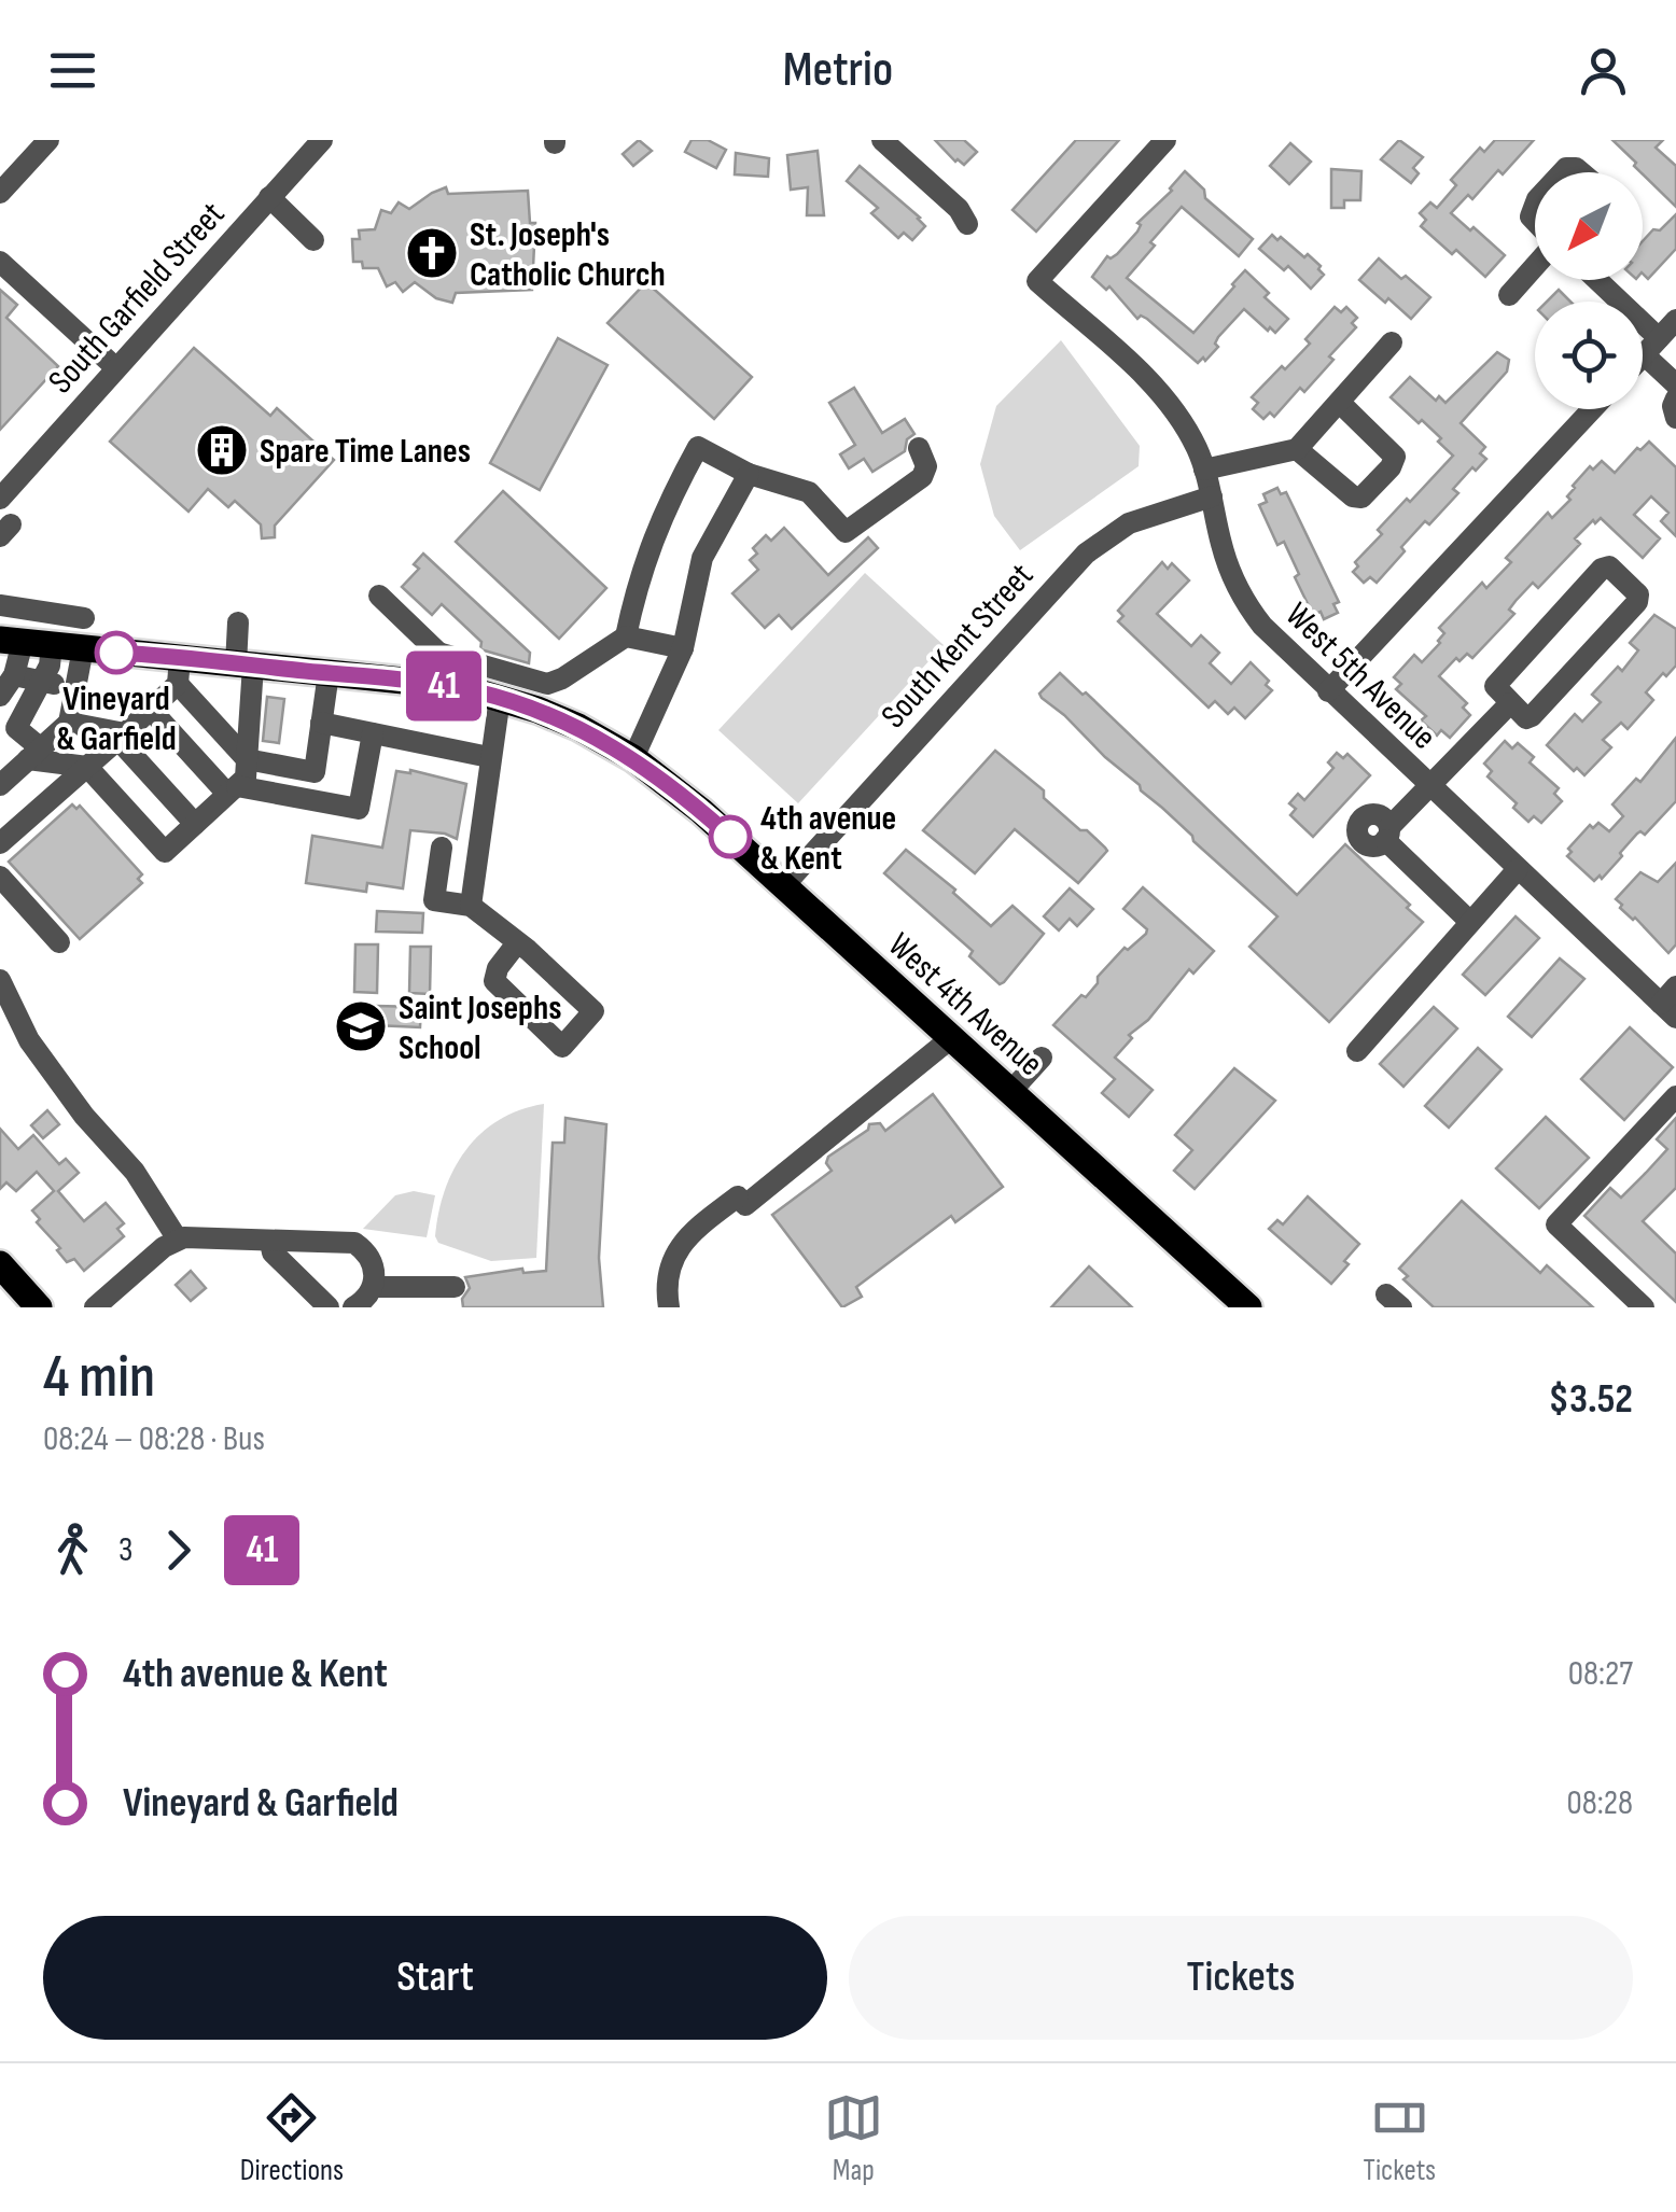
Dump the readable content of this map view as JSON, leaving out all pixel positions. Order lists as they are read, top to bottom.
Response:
{
  "streets": {
    "main road": ["West 4th Avenue"],
    "street": ["South Garfield Street", "South Kent Street", "West 5th Avenue"]
  },
  "crossings": [
    ["South Kent Street", "West 5th Avenue"],
    ["South Kent Street", "West 4th Avenue"]
  ],
  "places": {
    "church": ["St. Joseph's Catholic Church"],
    "building": ["Spare Time Lanes"],
    "other": ["Vineyard & Garfield", "4th avenue & Kent"],
    "school or university": ["Saint Josephs School"]
  },
  "lines": ["bus line 41"],
  "north": "bottom left",
  "page": {
    "header": "Metrio",
    "on_map": "41",
    "heading": ["4 min", "08:24 – 08:28 · Bus", "$3.52"],
    "legs": ["3", "41"],
    "list": [
      {
        "name": "4th avenue & Kent",
        "value": "08:27"
      },
      {
        "name": "Vineyard & Garfield",
        "value": "08:28"
      }
    ],
    "buttons": ["Start", "Tickets"],
    "tabs": ["Directions", "Map", "Tickets"]
  }
}
